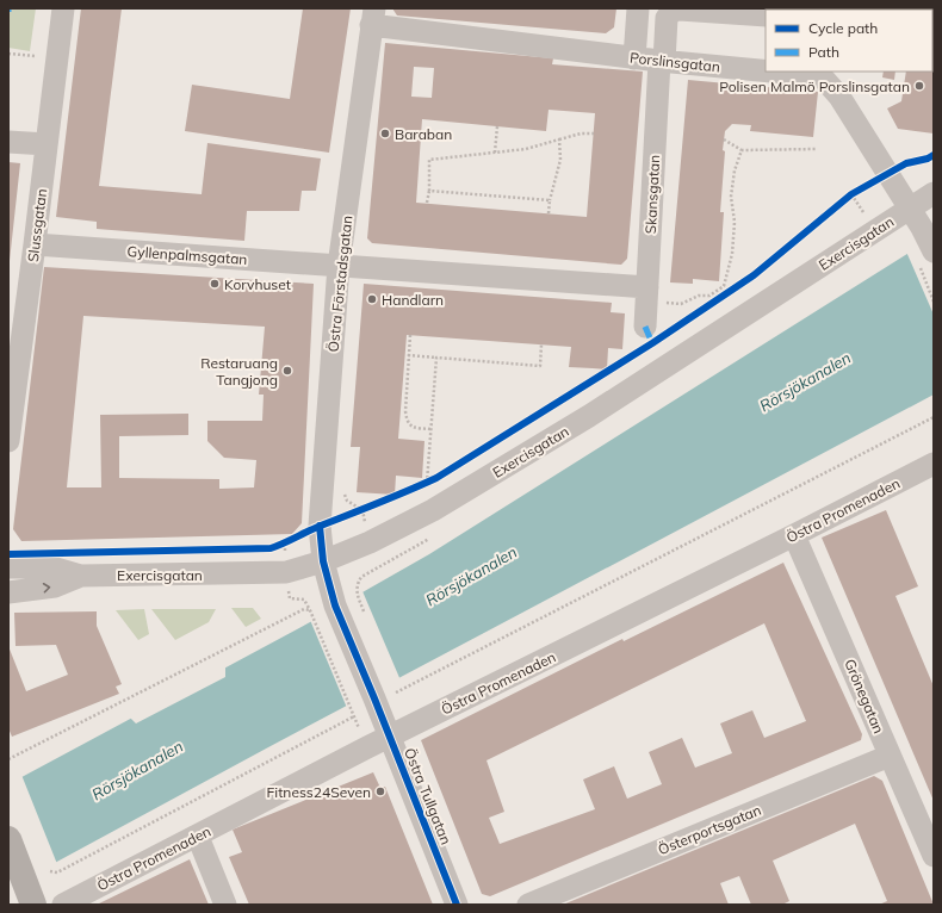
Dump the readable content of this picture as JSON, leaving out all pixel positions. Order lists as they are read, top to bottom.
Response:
{
  "streets": {
    "street": [
      "Porslinsgatan",
      "Skansgatan",
      "Slussgatan",
      "Exercisgatan",
      "Gyllenpalmsgatan",
      "Östra Förstadsgatan",
      "Östra Promenaden",
      "Grönegatan",
      "Östra Tullgatan",
      "Österportsgatan"
    ]
  },
  "crossings": [
    ["Porslinsgatan", "Skansgatan"],
    ["Porslinsgatan", "Exercisgatan"],
    ["Porslinsgatan", "Östra Förstadsgatan"],
    ["Skansgatan", "Gyllenpalmsgatan"],
    ["Slussgatan", "Gyllenpalmsgatan"],
    ["Exercisgatan", "Östra Förstadsgatan"],
    ["Exercisgatan", "Östra Tullgatan"],
    ["Gyllenpalmsgatan", "Östra Förstadsgatan"],
    ["Östra Förstadsgatan", "Östra Tullgatan"],
    ["Östra Promenaden", "Grönegatan"],
    ["Östra Promenaden", "Östra Tullgatan"],
    ["Grönegatan", "Österportsgatan"]
  ],
  "water": ["Rörsjökanalen"],
  "places": [
    "Polisen Malmö Porslinsgatan",
    "Baraban",
    "Korvhuset",
    "Handlarn",
    "Restaruang Tangjong",
    "Fitness24Seven"
  ],
  "legend": ["Cycle path", "Path"]
}
